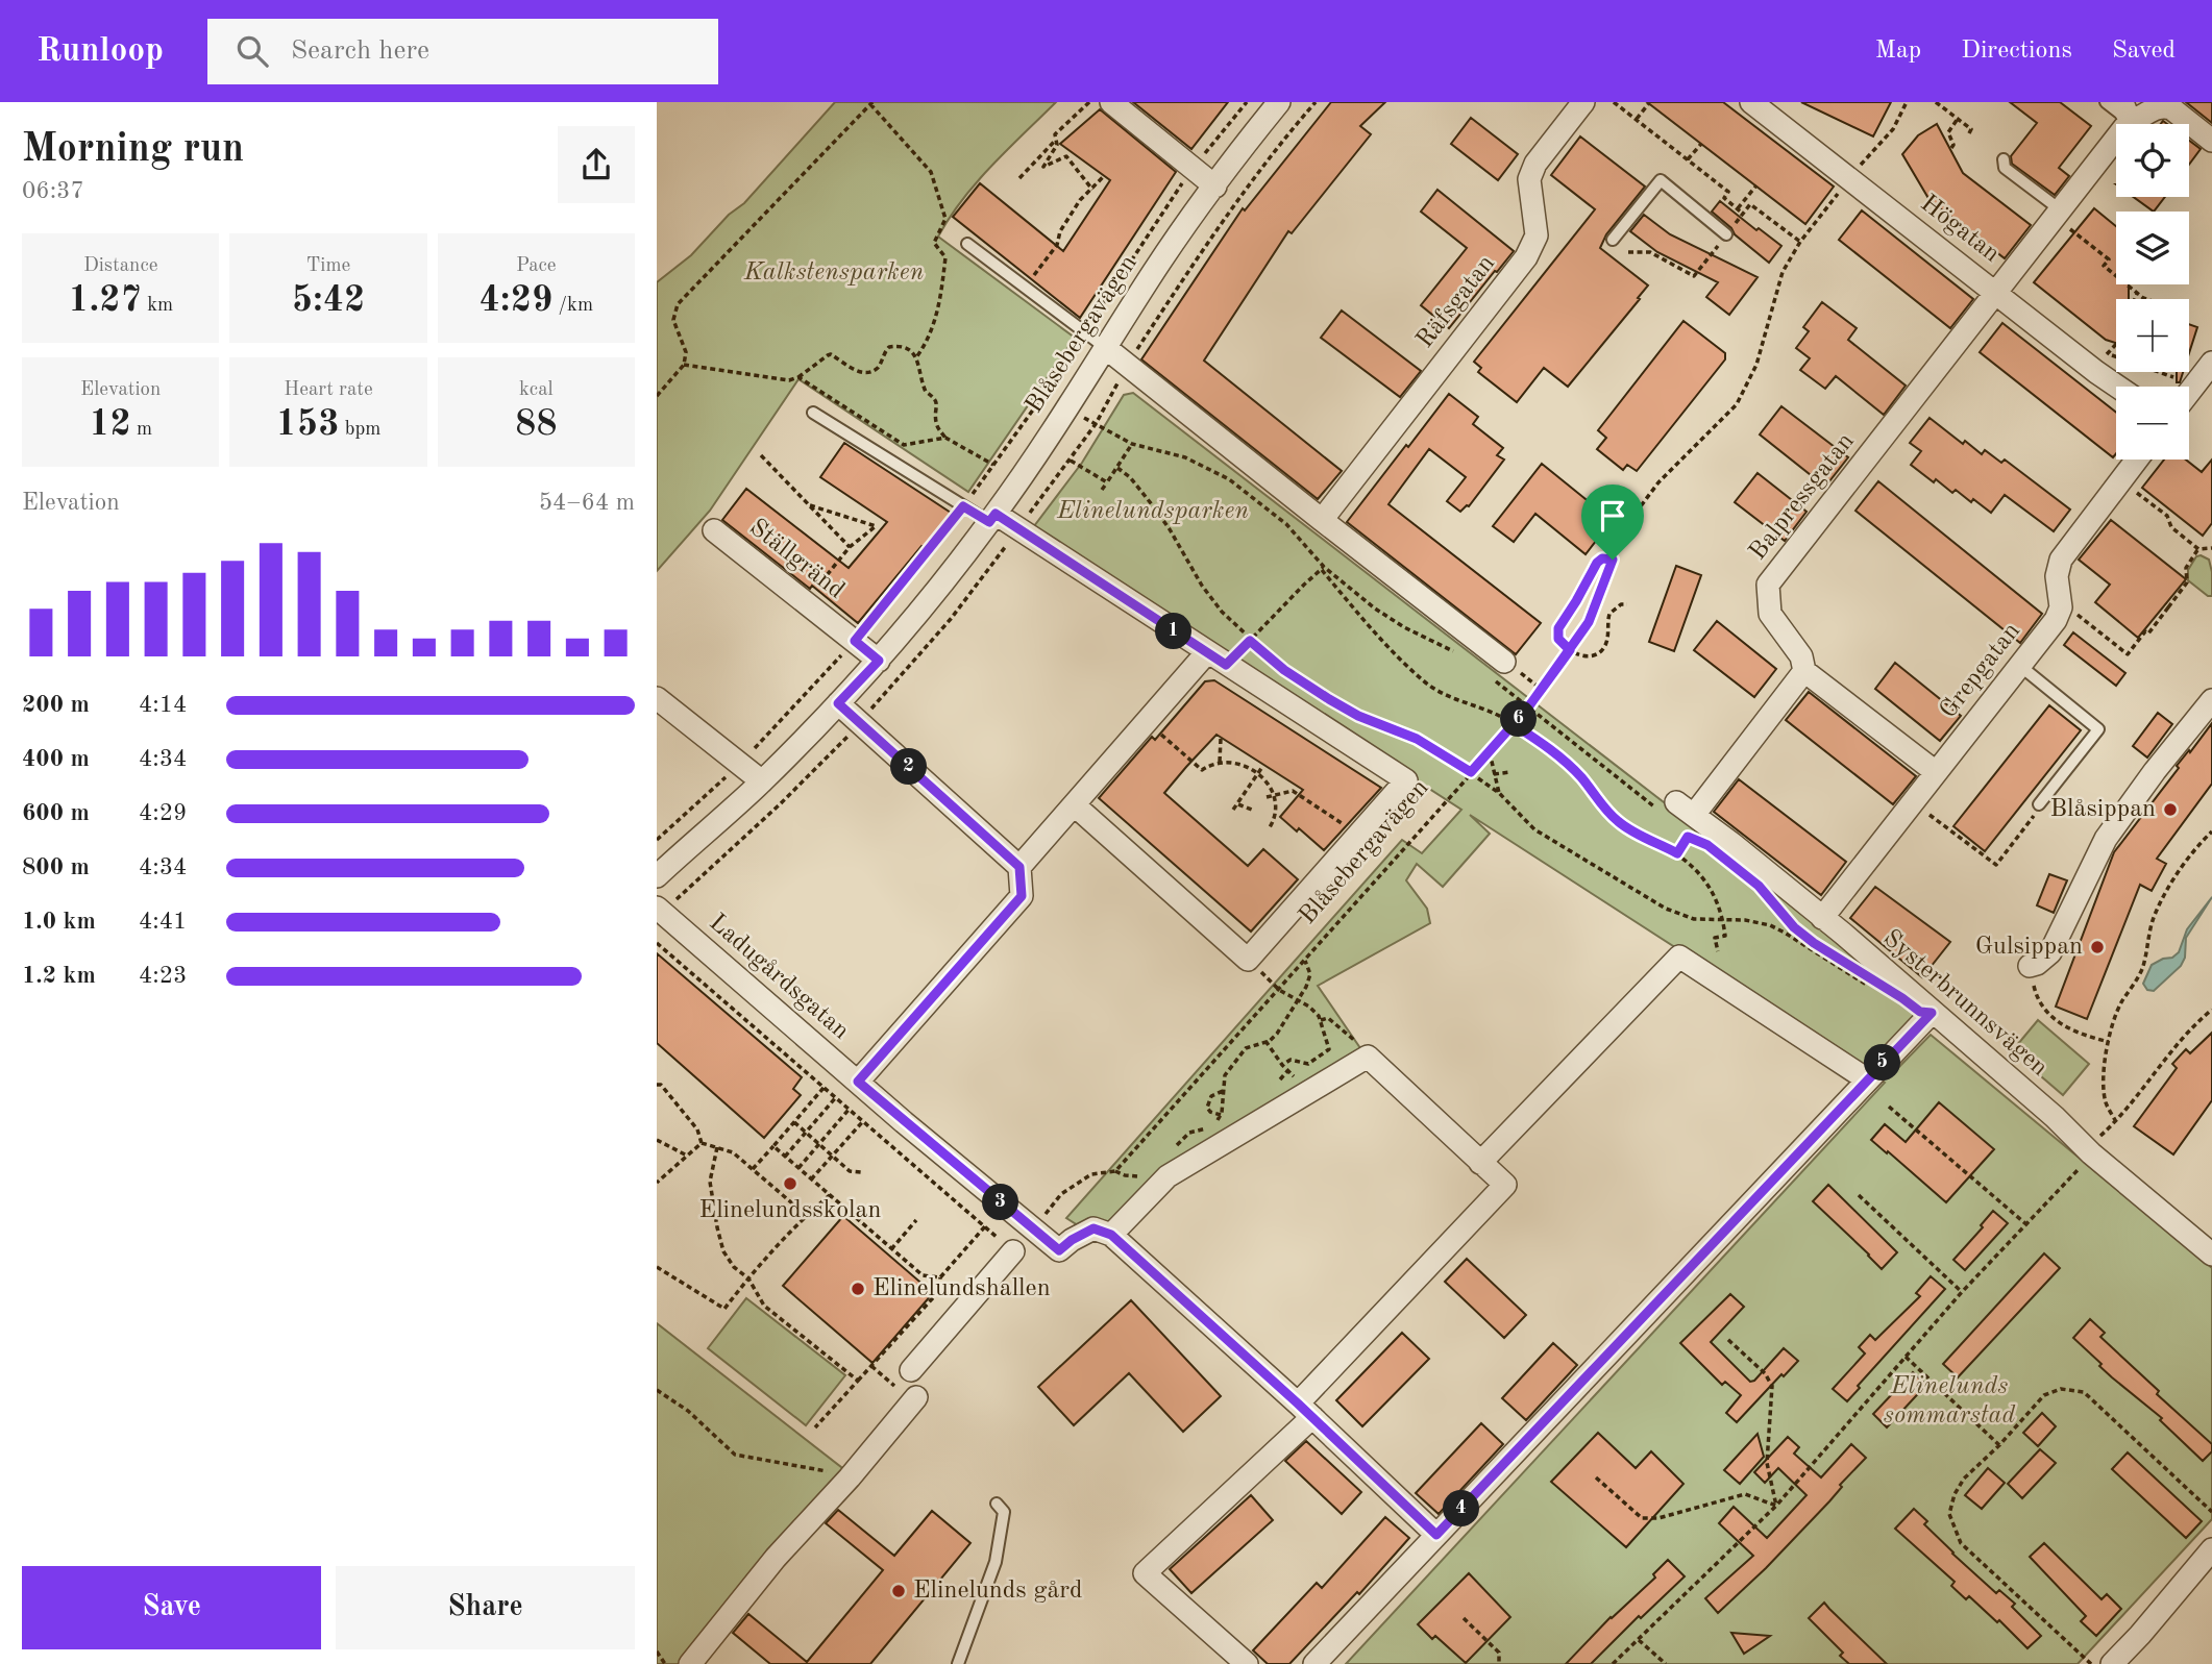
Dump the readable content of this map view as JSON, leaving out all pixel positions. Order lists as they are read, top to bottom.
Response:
{
  "streets": {
    "street": [
      "Högatan",
      "Räfsgatan",
      "Blåsebergavägen",
      "Balpressgatan",
      "Ställgränd",
      "Grepgatan",
      "Ladugårdsgatan",
      "Systerbrunnsvägen"
    ]
  },
  "crossings": [
    ["Högatan", "Blåsebergavägen"],
    ["Högatan", "Balpressgatan"],
    ["Blåsebergavägen", "Ställgränd"],
    ["Grepgatan", "Systerbrunnsvägen"]
  ],
  "parks": ["Kalkstensparken", "Elinelundsparken", "Elinelunds sommarstad"],
  "places": [
    "Blåsippan",
    "Gulsippan",
    "Elinelundsskolan",
    "Elinelundshallen",
    "Elinelunds gård"
  ],
  "page": {
    "header": "Runloop",
    "search": "Search here",
    "nav": ["Map", "Directions", "Saved"],
    "heading": ["Morning run", "06:37"],
    "map_buttons": ["+", "−"],
    "stats": [
      ["Distance", "1.27 km"],
      ["Time", "5:42"],
      ["Pace", "4:29 /km"],
      ["Elevation", "12 m"],
      ["Heart rate", "153 bpm"],
      ["kcal", "88"]
    ],
    "chart": ["Elevation", "54–64 m"],
    "pins": [
      "1",
      "6",
      "2",
      "5",
      "3",
      "4"
    ],
    "list": [
      {
        "name": "200 m",
        "note": "4:14"
      },
      {
        "name": "400 m",
        "note": "4:34"
      },
      {
        "name": "600 m",
        "note": "4:29"
      },
      {
        "name": "800 m",
        "note": "4:34"
      },
      {
        "name": "1.0 km",
        "note": "4:41"
      },
      {
        "name": "1.2 km",
        "note": "4:23"
      }
    ],
    "buttons": ["Save", "Share"]
  }
}
